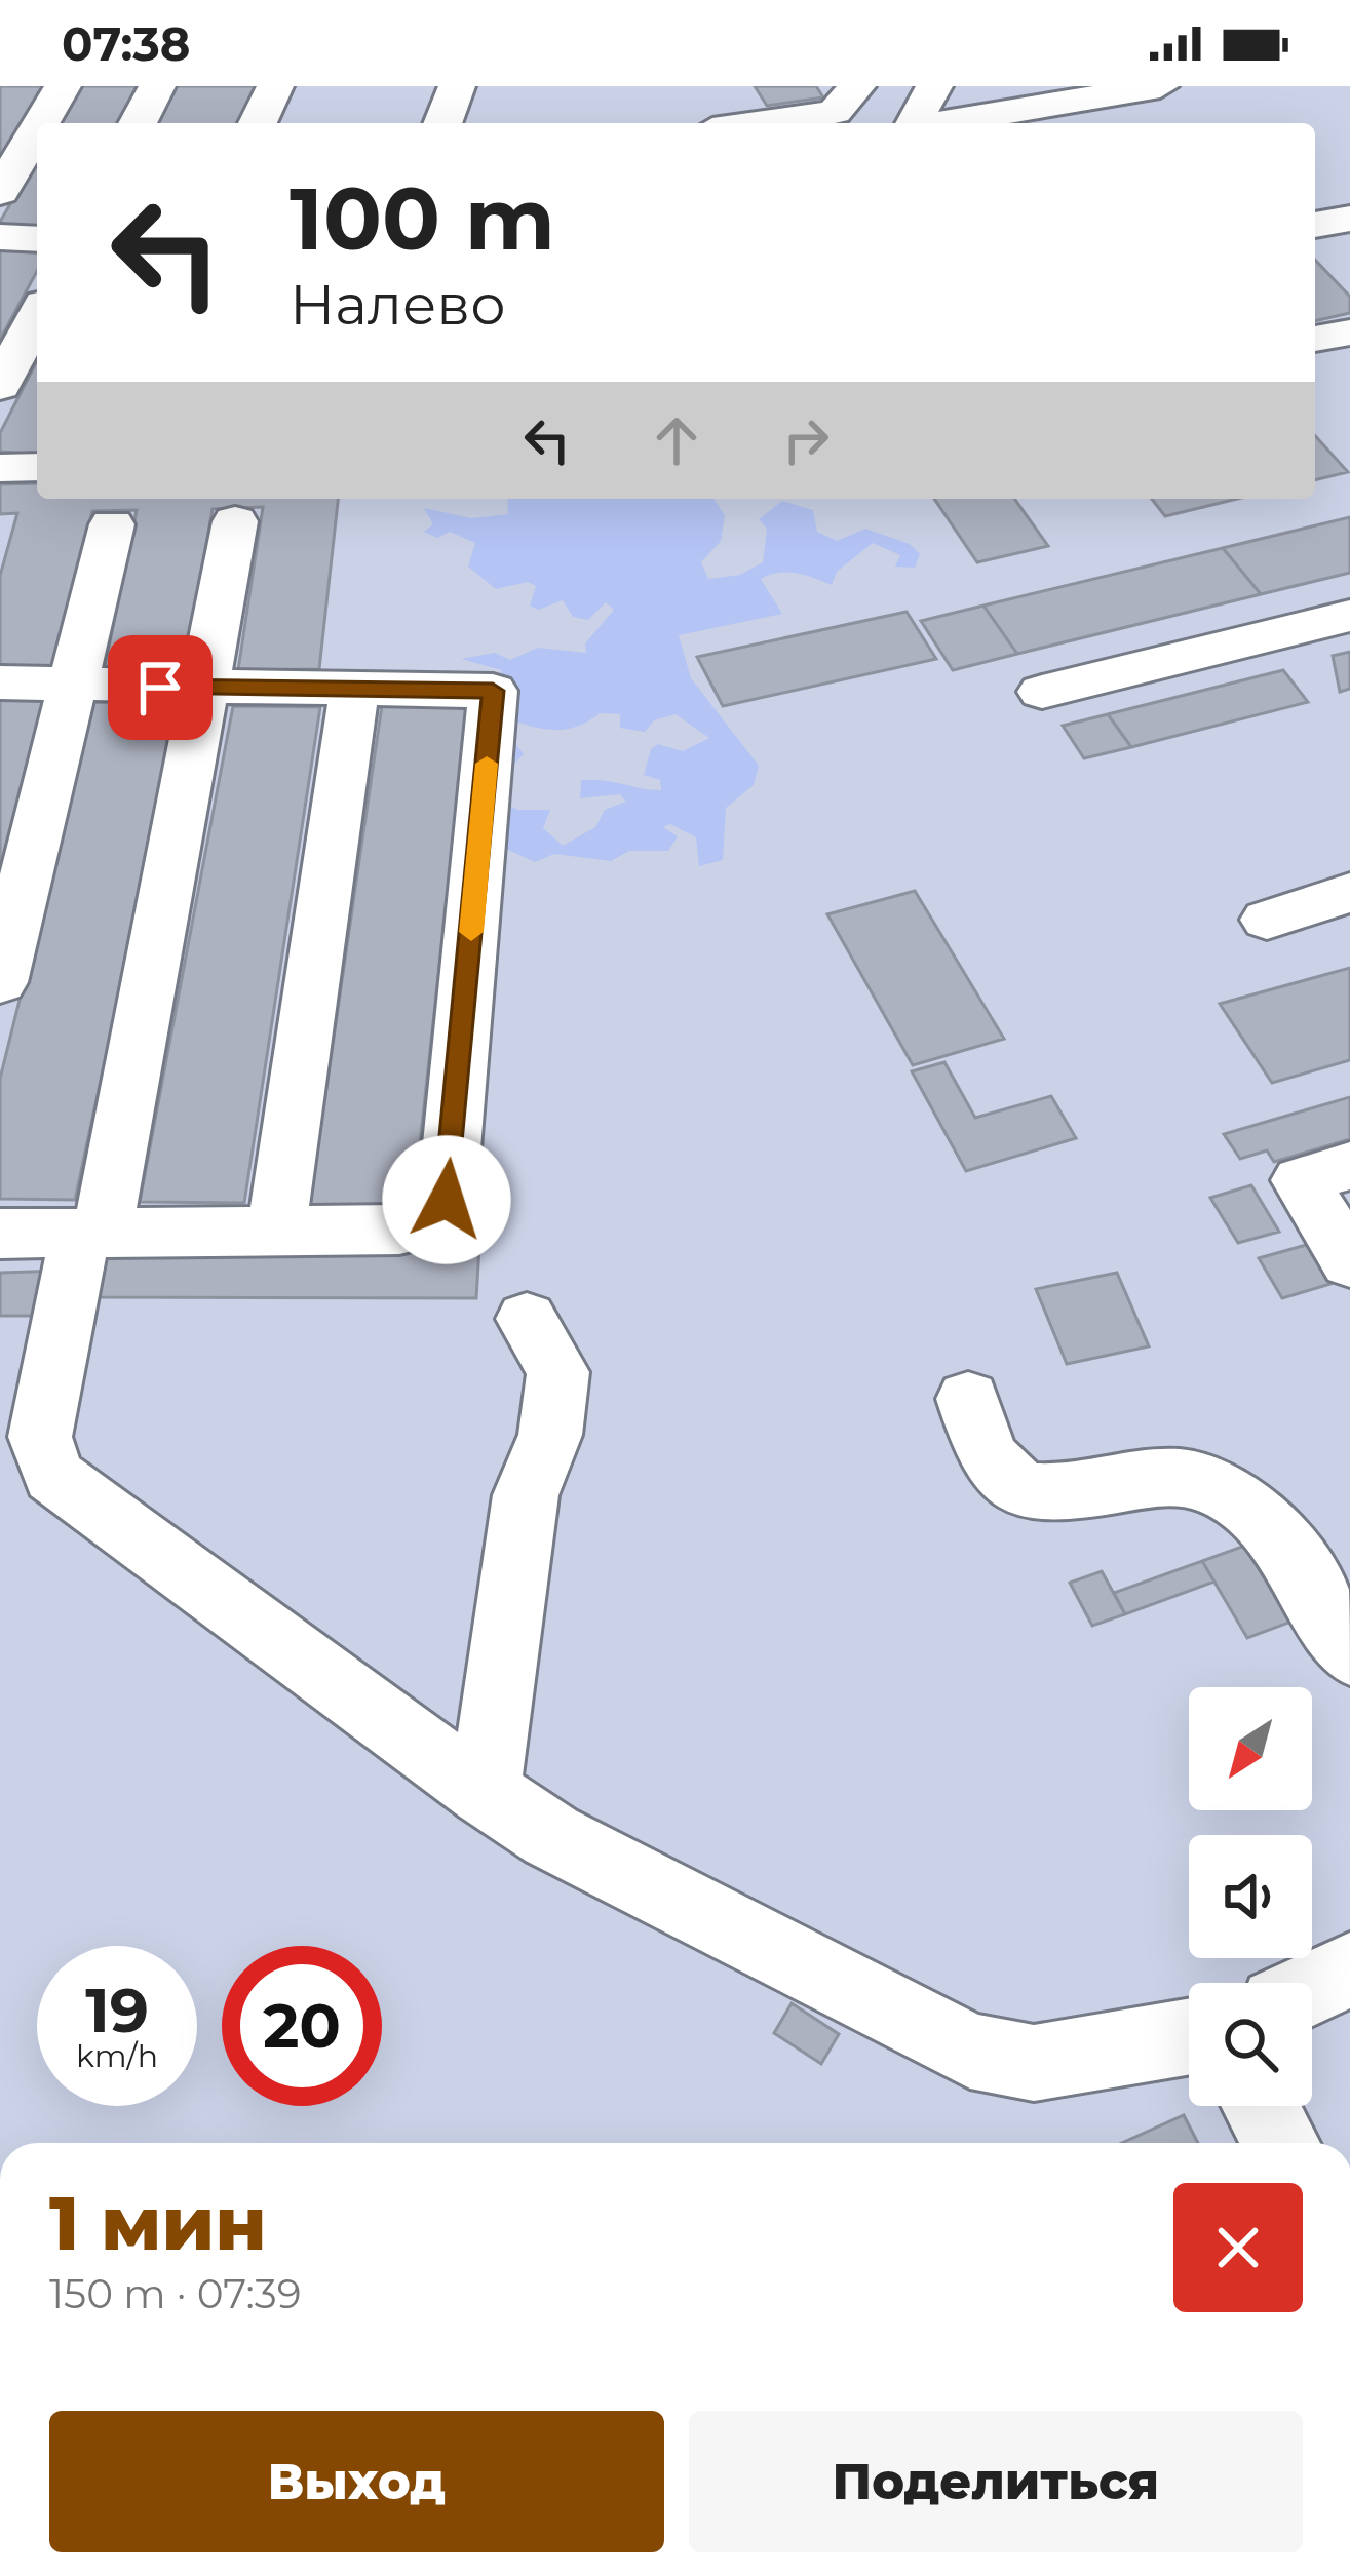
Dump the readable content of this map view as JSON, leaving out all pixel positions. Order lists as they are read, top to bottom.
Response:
{
  "north": "bottom left",
  "page": {
    "status": "07:38",
    "turn": ["100 m", "Налево"],
    "speed": "19 km/h",
    "limit": "20",
    "heading": ["1 мин", "150 m · 07:39"],
    "buttons": ["Выход", "Поделиться"]
  }
}
